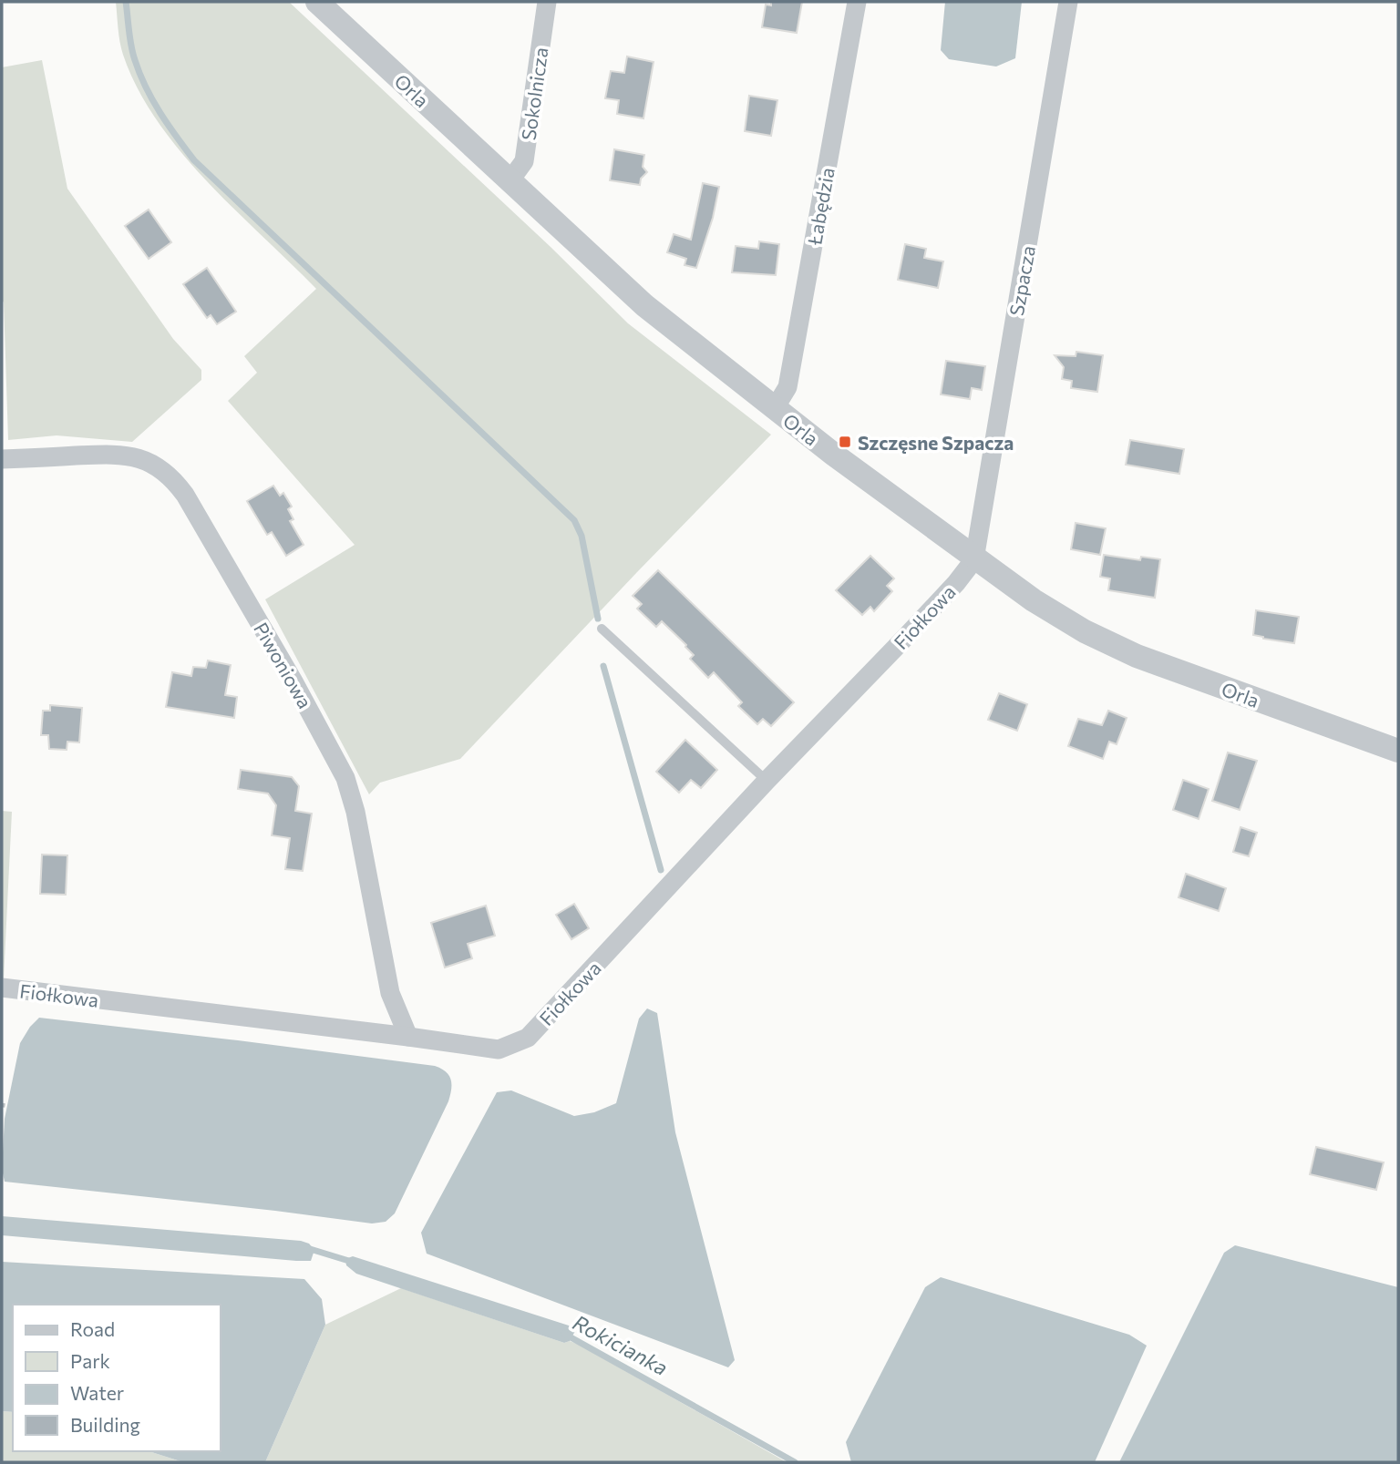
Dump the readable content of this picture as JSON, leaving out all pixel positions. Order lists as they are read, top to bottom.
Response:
{
  "streets": {
    "street": [
      "Orla",
      "Sokolnicza",
      "Łabędzia",
      "Szpacza",
      "Fiołkowa",
      "Piwoniowa"
    ]
  },
  "crossings": [
    ["Orla", "Sokolnicza"],
    ["Orla", "Łabędzia"],
    ["Orla", "Szpacza"],
    ["Orla", "Fiołkowa"],
    ["Szpacza", "Fiołkowa"],
    ["Fiołkowa", "Piwoniowa"]
  ],
  "water": ["Rokicianka"],
  "places": {
    "transit": ["Szczęsne Szpacza"]
  },
  "legend": [
    "Road",
    "Park",
    "Water",
    "Building"
  ]
}
